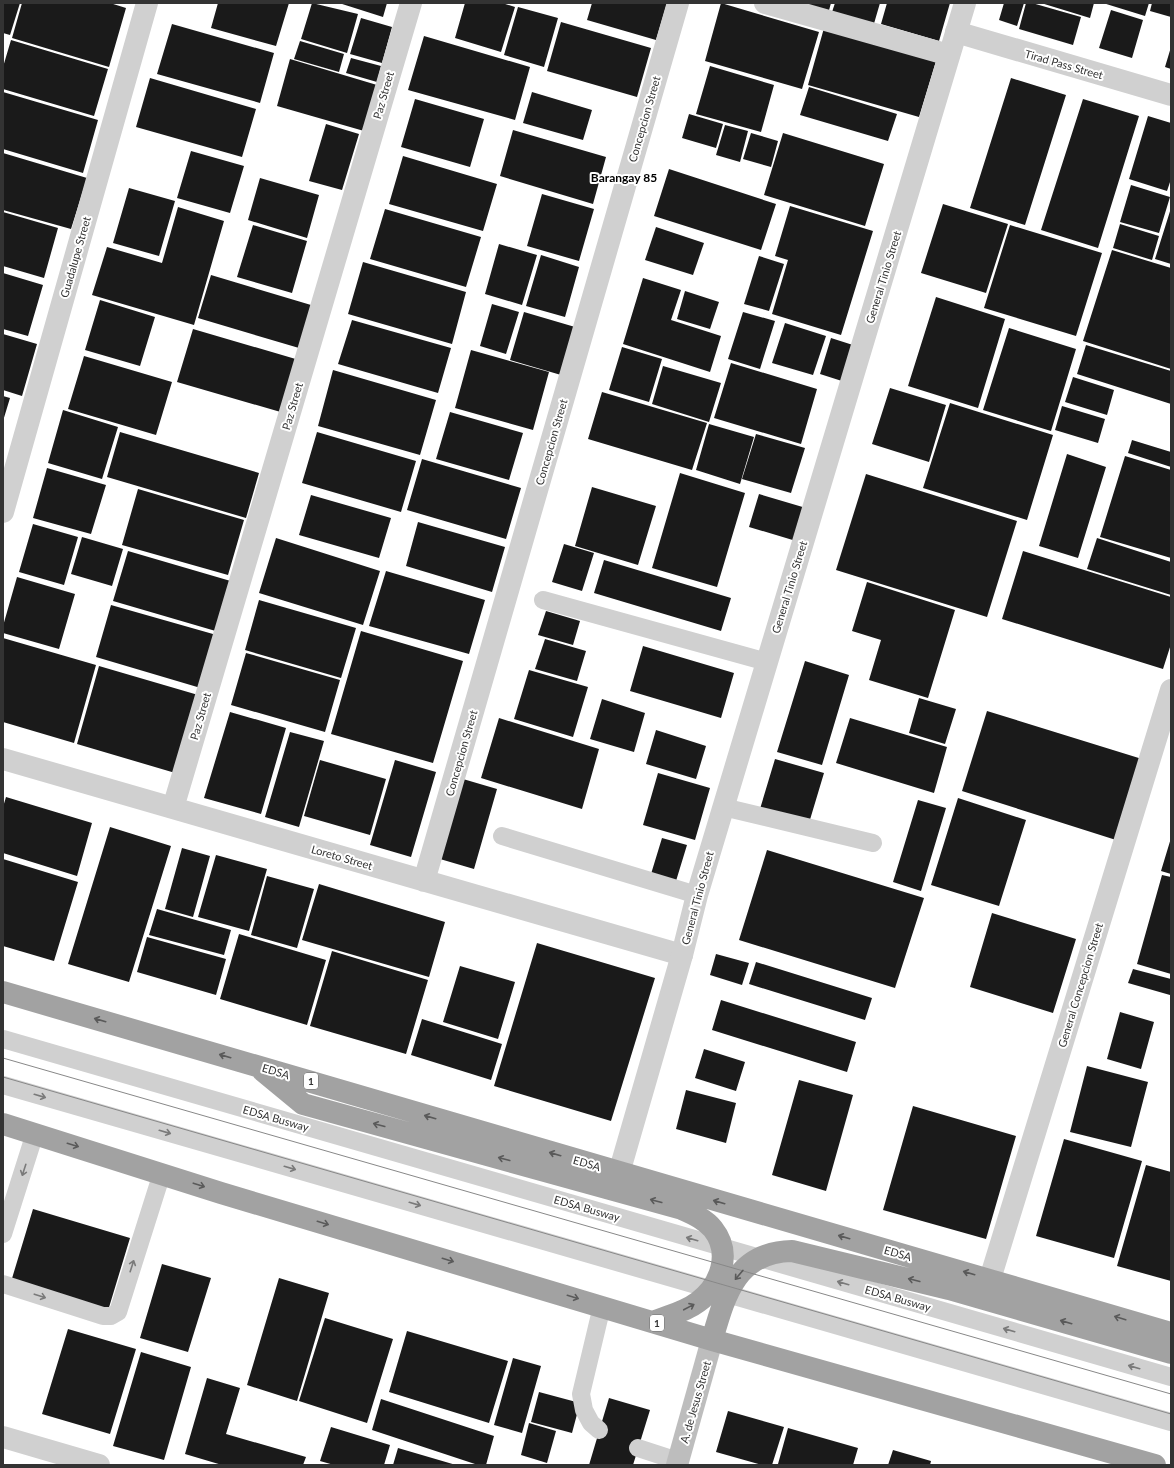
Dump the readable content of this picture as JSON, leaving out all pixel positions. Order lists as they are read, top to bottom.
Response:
{
  "streets": {
    "highway": ["EDSA", "1"],
    "main road": ["A. de Jesus Street"],
    "street": [
      "Tirad Pass Street",
      "Paz Street",
      "Concepcion Street",
      "Guadalupe Street",
      "General Tinio Street",
      "Loreto Street",
      "General Concepcion Street"
    ],
    "lane": ["EDSA Busway"]
  },
  "crossings": [
    ["Tirad Pass Street", "General Tinio Street"],
    ["Paz Street", "Loreto Street"],
    ["Concepcion Street", "Loreto Street"],
    ["General Tinio Street", "Loreto Street"],
    ["General Tinio Street", "EDSA"],
    ["General Concepcion Street", "EDSA"],
    ["1", "A. de Jesus Street"]
  ],
  "districts": ["Barangay 85"]
}
